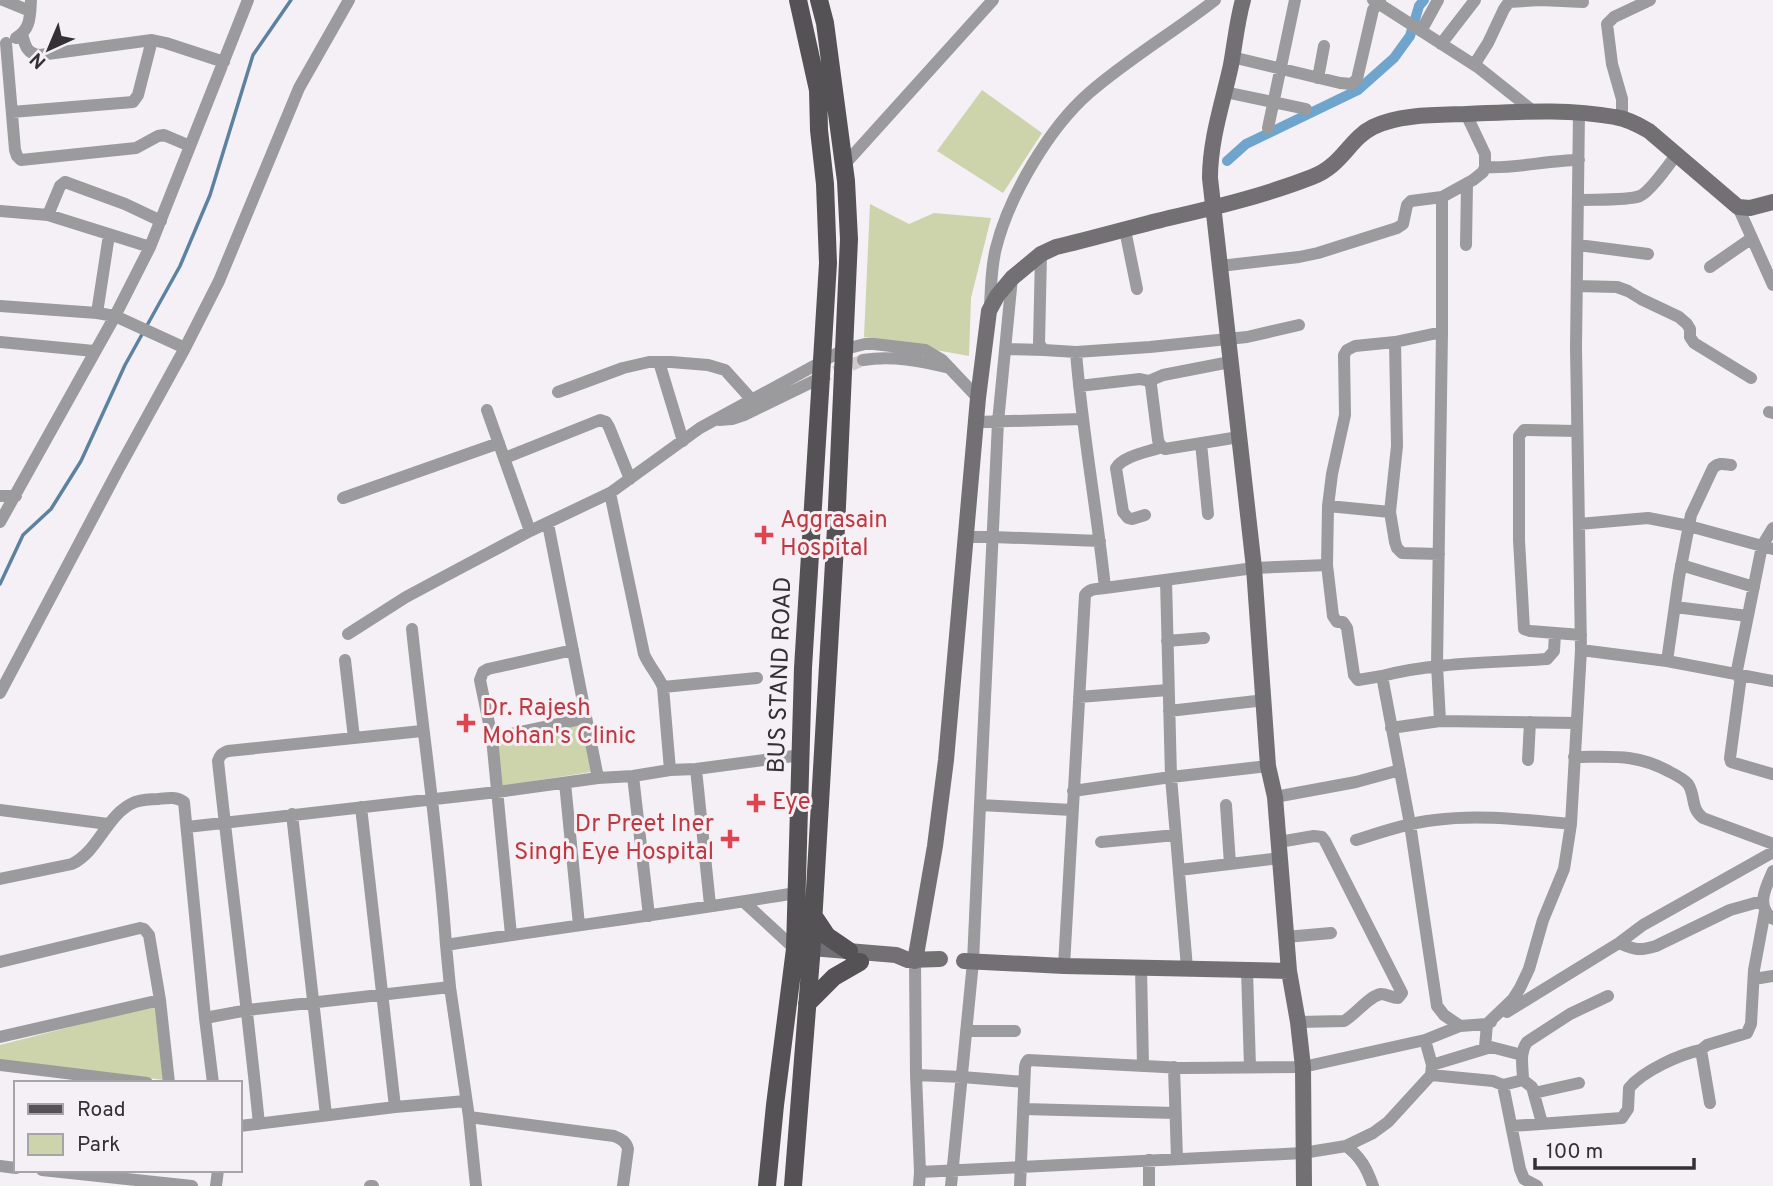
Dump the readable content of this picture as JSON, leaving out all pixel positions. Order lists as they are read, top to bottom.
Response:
{
  "streets": {
    "main road": ["BUS STAND ROAD"]
  },
  "places": {
    "health": [
      "Aggrasain Hospital",
      "Dr. Rajesh Mohan's Clinic",
      "Eye",
      "Dr Preet Iner Singh Eye Hospital"
    ]
  },
  "legend": ["Road", "Park"],
  "scale_bar": "100 m",
  "north": "bottom left"
}
